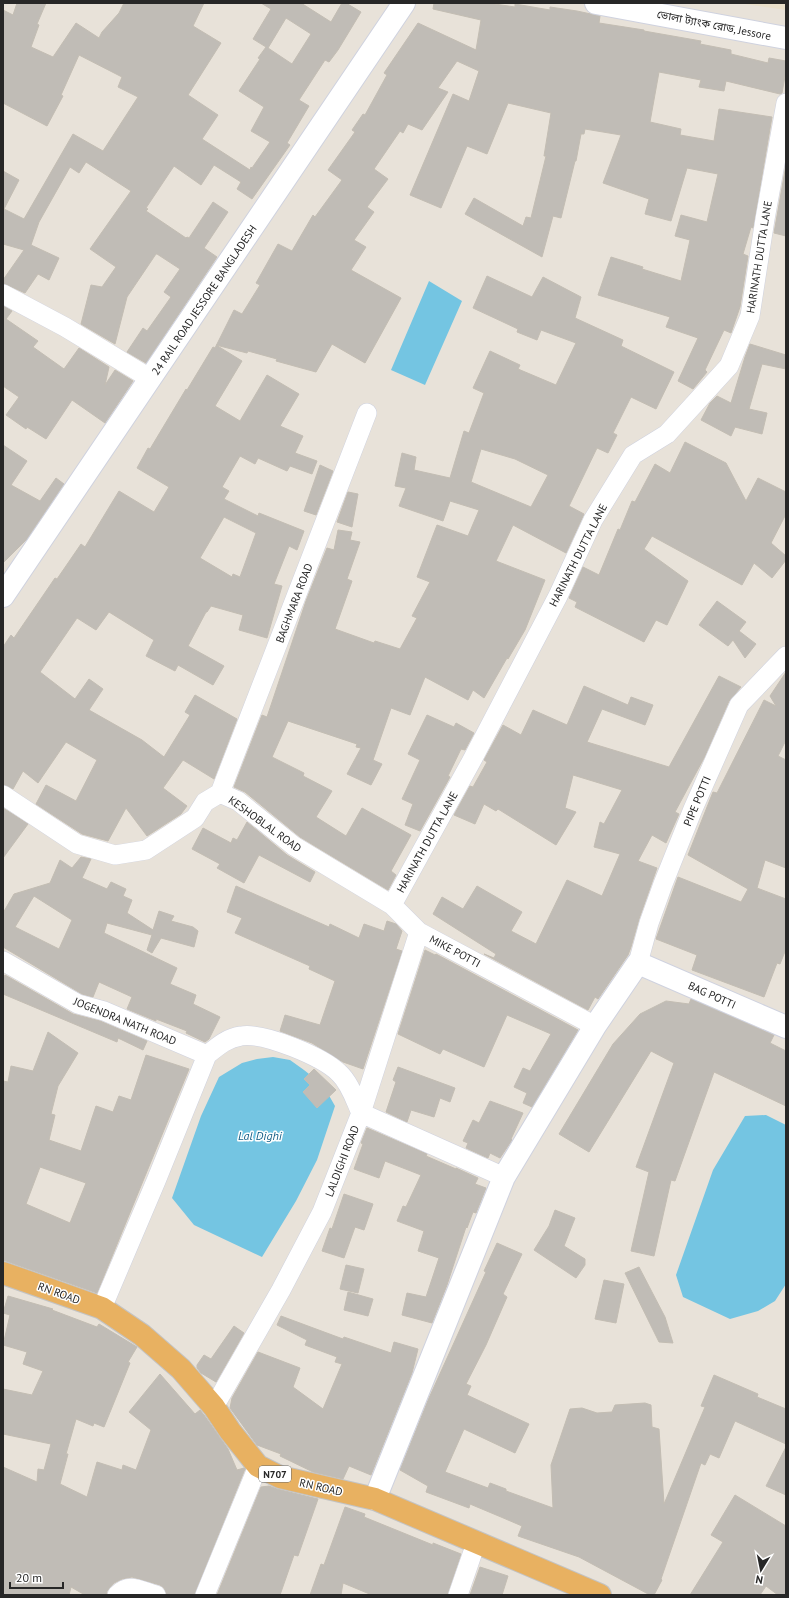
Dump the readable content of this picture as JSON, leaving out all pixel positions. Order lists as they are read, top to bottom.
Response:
{
  "streets": {
    "highway": ["RN ROAD", "N707"],
    "street": [
      "ভোলা ট্যাংক রোড, Jessore",
      "HARINATH DUTTA LANE",
      "24 RAIL ROAD JESSORE BANGLADESH",
      "BAGHMARA ROAD",
      "PIPE POTTI",
      "KESHOBLAL ROAD",
      "MIKE POTTI",
      "BAG POTTI",
      "JOGENDRA NATH ROAD",
      "LALDIGHI ROAD"
    ]
  },
  "crossings": [
    ["HARINATH DUTTA LANE", "KESHOBLAL ROAD"],
    ["BAGHMARA ROAD", "KESHOBLAL ROAD"],
    ["PIPE POTTI", "BAG POTTI"],
    ["KESHOBLAL ROAD", "MIKE POTTI"],
    ["MIKE POTTI", "LALDIGHI ROAD"],
    ["JOGENDRA NATH ROAD", "LALDIGHI ROAD"],
    ["LALDIGHI ROAD", "RN ROAD"]
  ],
  "water": ["Lal Dighi"],
  "scale_bar": "20 m",
  "north": "bottom"
}
